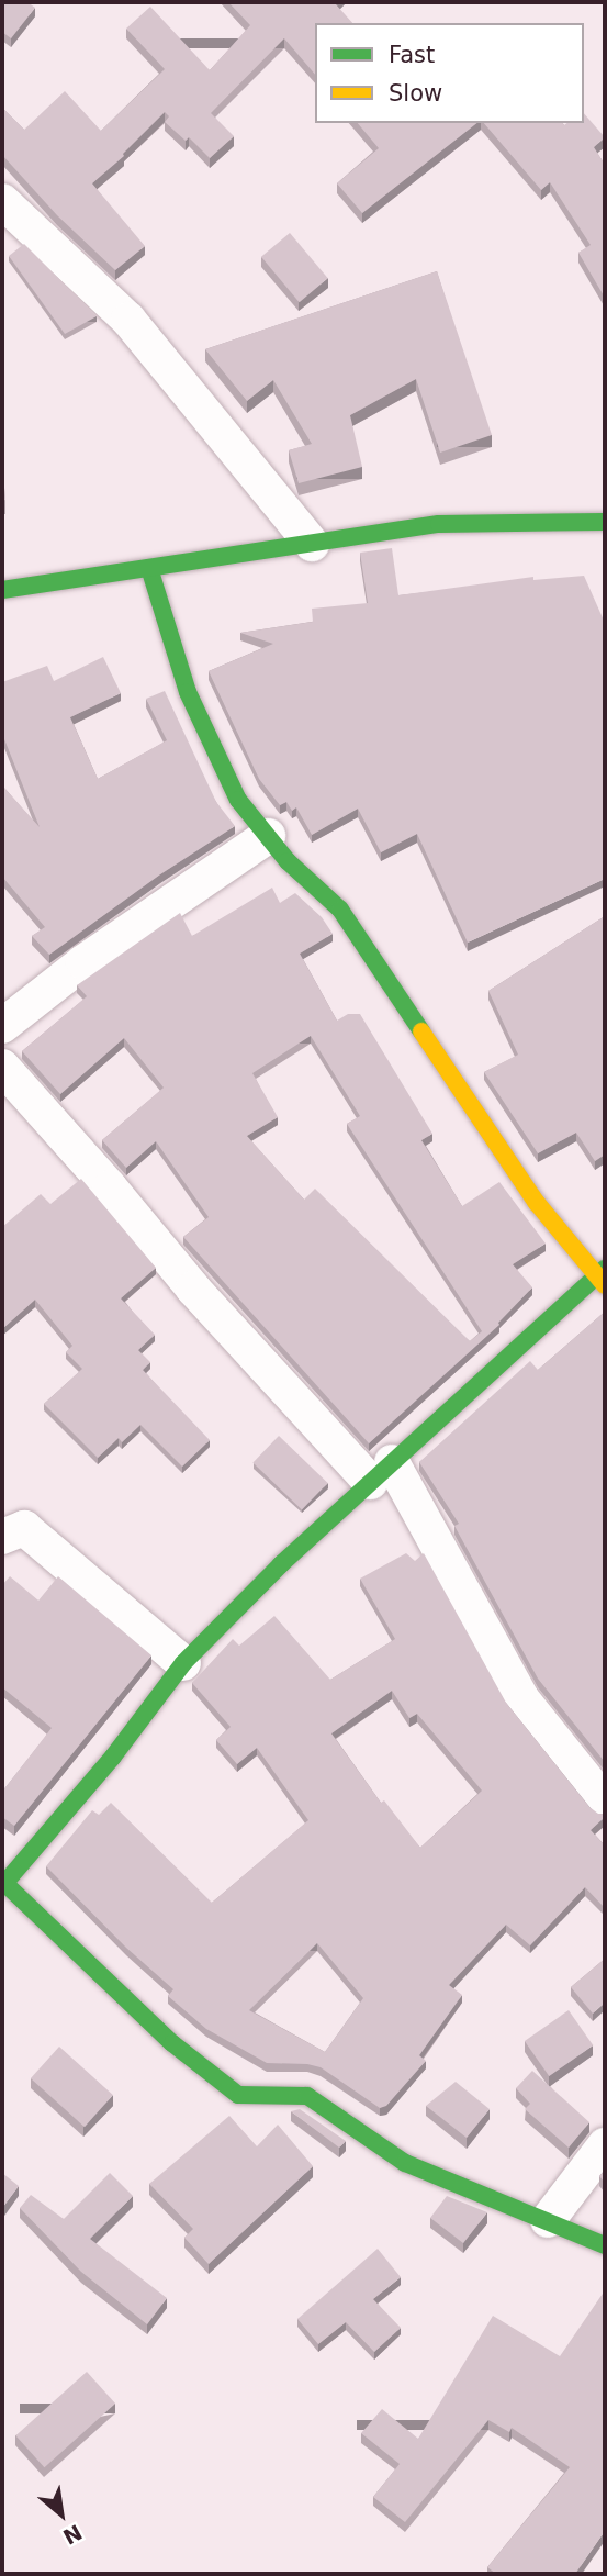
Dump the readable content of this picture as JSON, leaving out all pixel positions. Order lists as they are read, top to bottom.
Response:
{
  "legend": ["Fast", "Slow"],
  "north": "bottom right"
}
